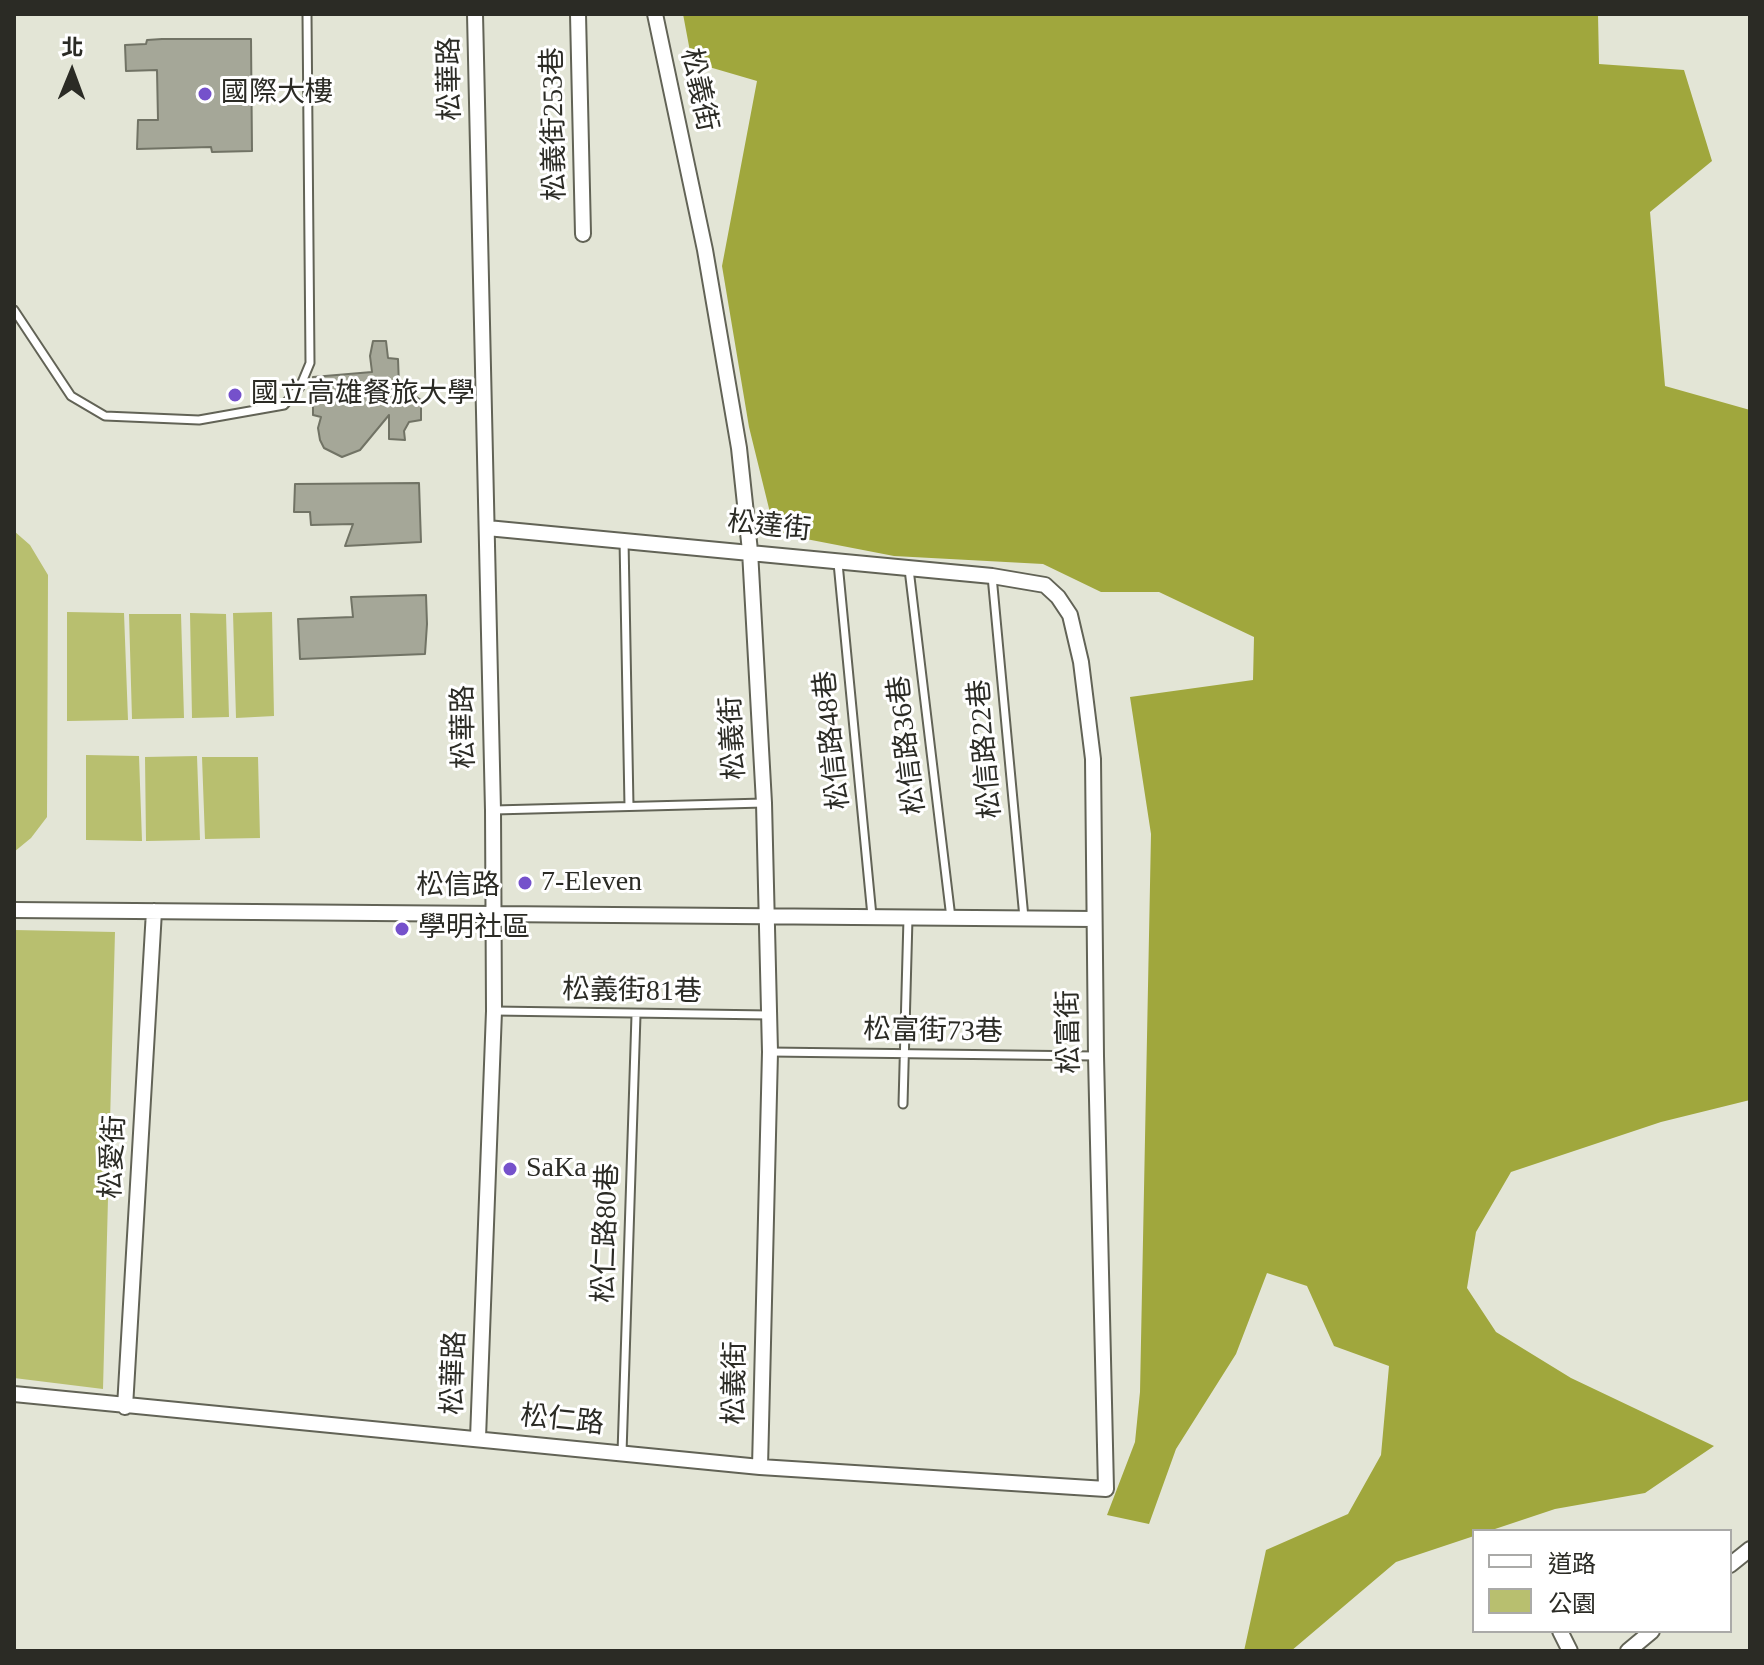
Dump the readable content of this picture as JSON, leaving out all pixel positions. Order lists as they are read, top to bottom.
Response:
{
  "streets": {
    "street": [
      "松華路",
      "松義街",
      "松義街253巷",
      "松達街",
      "松信路",
      "松富街",
      "松愛街",
      "松仁路"
    ],
    "lane": [
      "松信路48巷",
      "松信路36巷",
      "松信路22巷",
      "松義街81巷",
      "松富街73巷",
      "松仁路80巷"
    ]
  },
  "crossings": [
    ["松華路", "松達街"],
    ["松華路", "松信路"],
    ["松華路", "松義街81巷"],
    ["松華路", "松仁路"],
    ["松義街", "松達街"],
    ["松義街", "松信路"],
    ["松義街", "松義街81巷"],
    ["松義街", "松富街73巷"],
    ["松義街", "松仁路"],
    ["松達街", "松信路48巷"],
    ["松達街", "松信路36巷"],
    ["松達街", "松信路22巷"],
    ["松達街", "松富街"],
    ["松信路48巷", "松信路"],
    ["松信路36巷", "松信路"],
    ["松信路22巷", "松信路"],
    ["松信路", "松富街"],
    ["松信路", "松愛街"],
    ["松義街81巷", "松仁路80巷"],
    ["松富街73巷", "松富街"],
    ["松富街", "松仁路"],
    ["松愛街", "松仁路"],
    ["松仁路80巷", "松仁路"]
  ],
  "places": [
    "國際大樓",
    "國立高雄餐旅大學",
    "7-Eleven",
    "學明社區",
    "SaKa"
  ],
  "legend": ["道路", "公園"],
  "north": "top"
}
